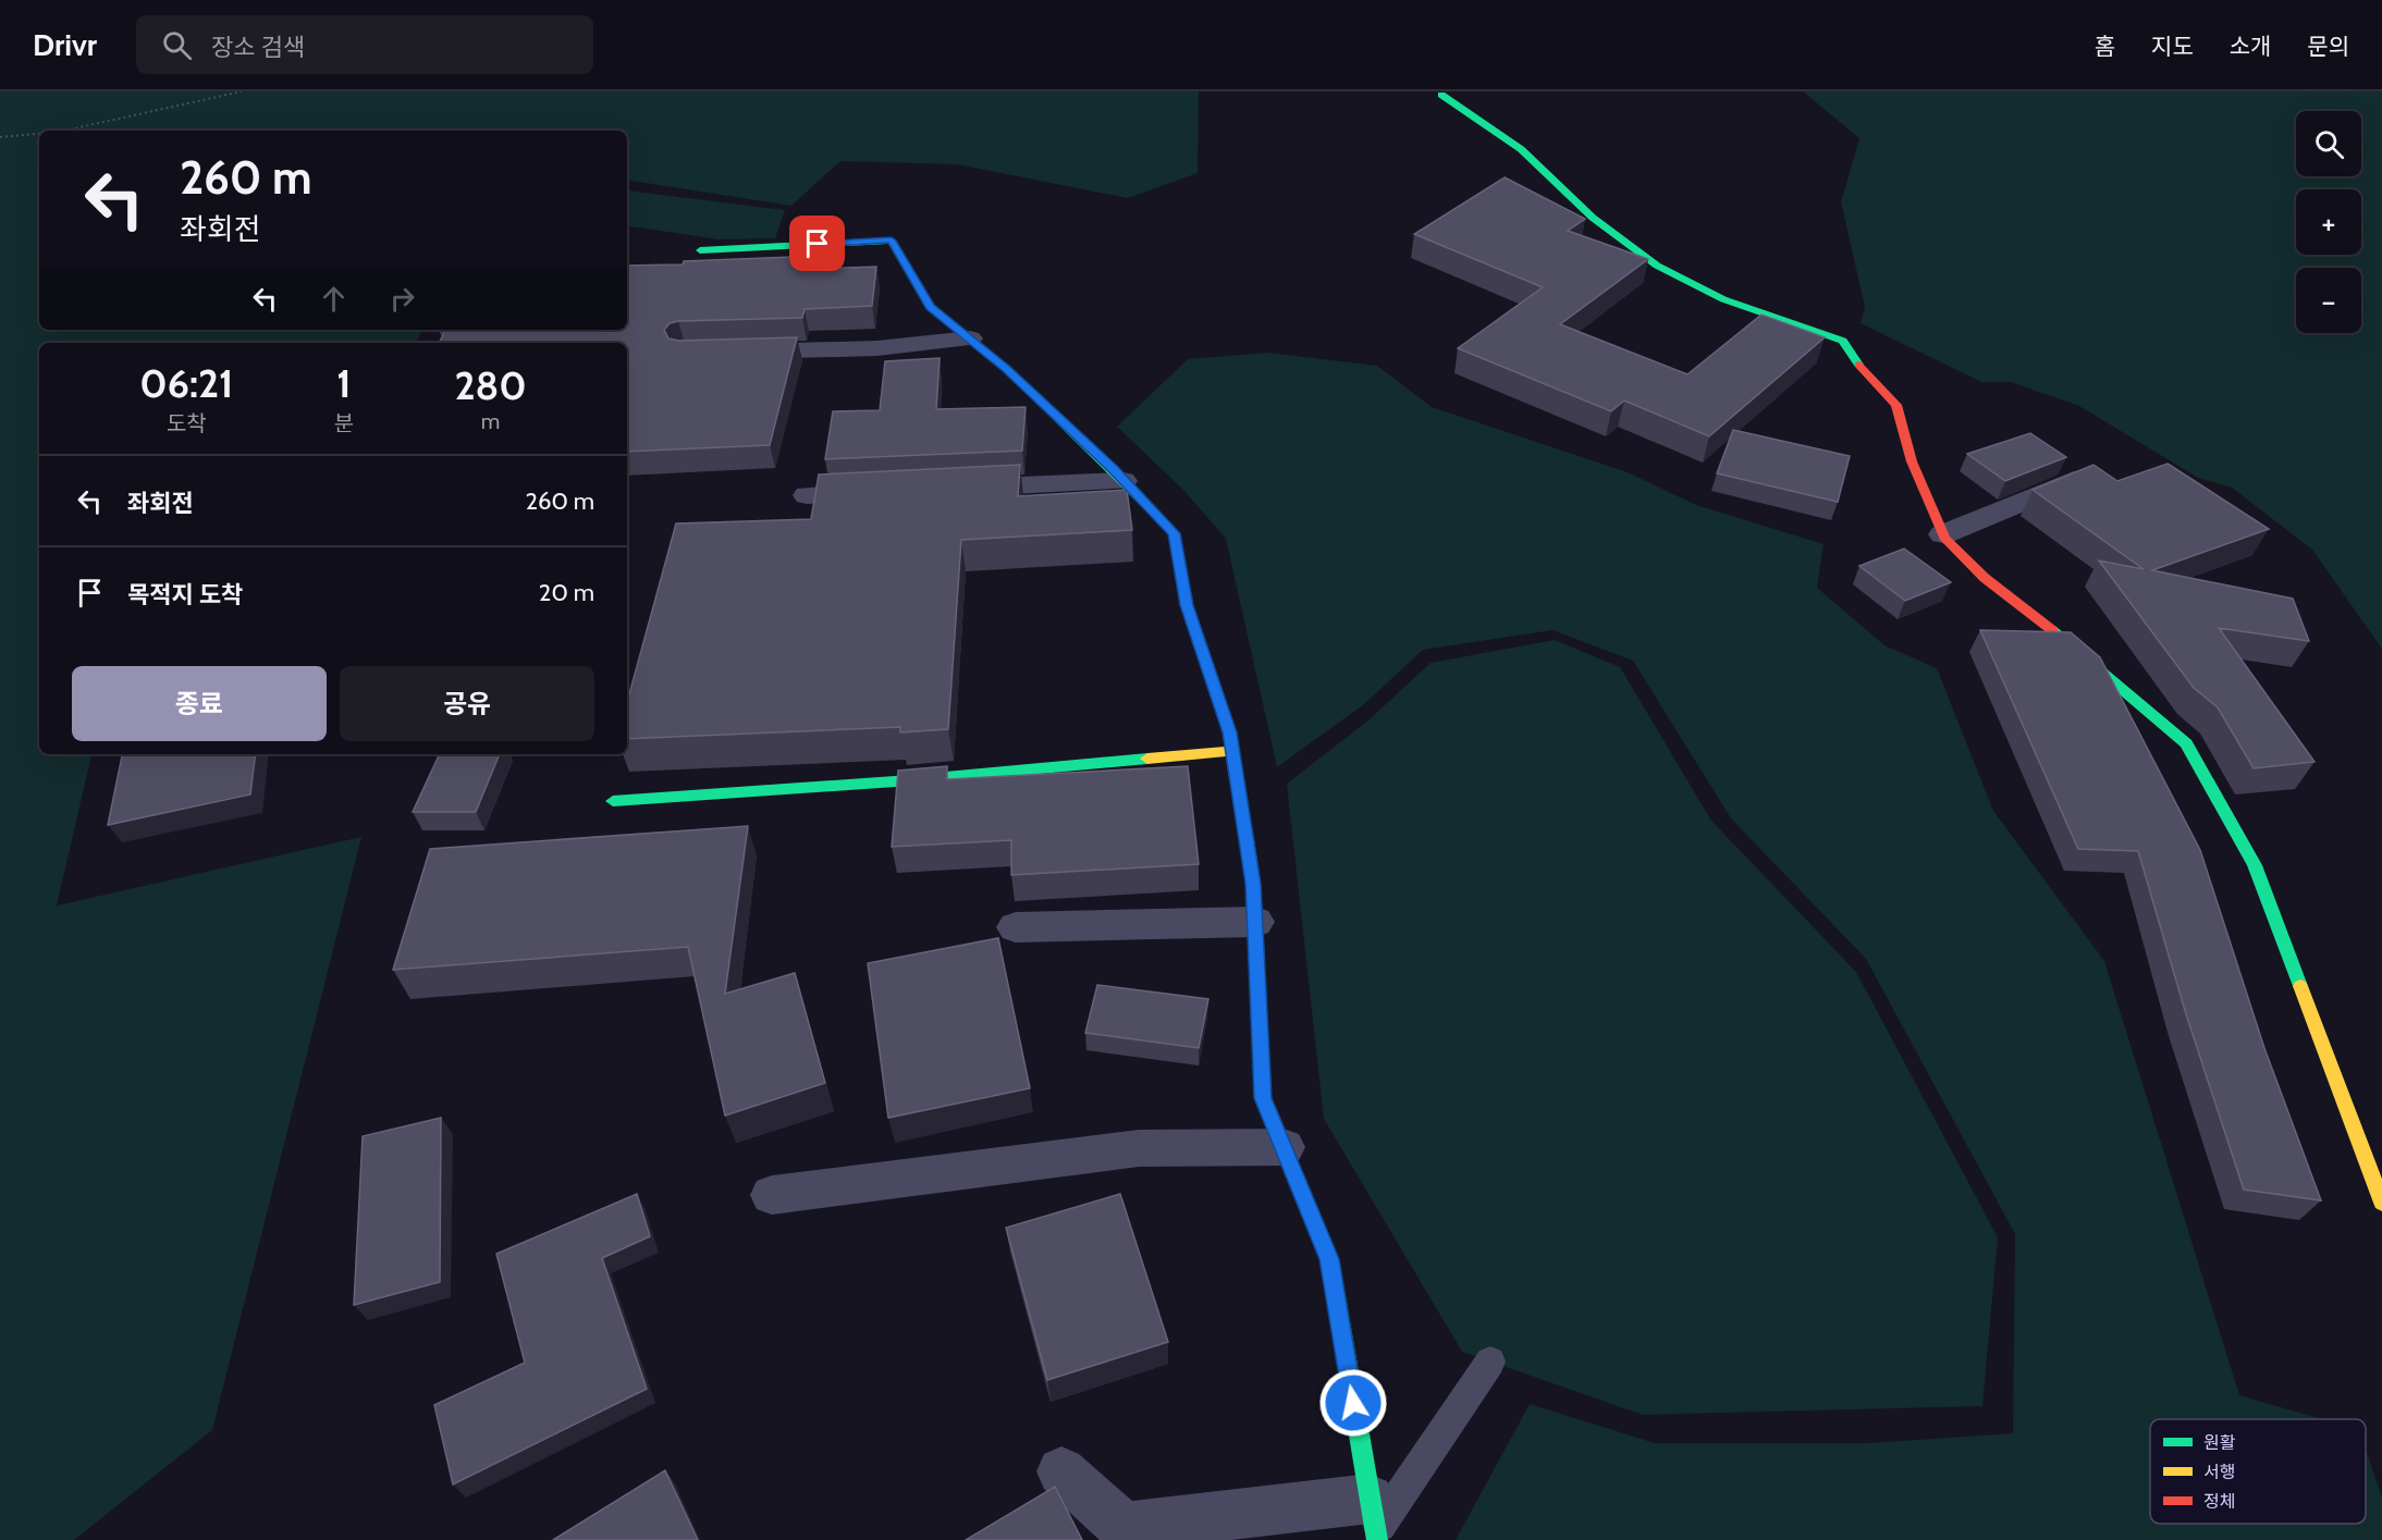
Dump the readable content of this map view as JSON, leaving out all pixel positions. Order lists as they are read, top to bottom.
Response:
{
  "legend": ["원활", "서행", "정체"],
  "page": {
    "header": "Drivr",
    "search": "장소 검색",
    "nav": [
      "홈",
      "지도",
      "소개",
      "문의"
    ],
    "map_buttons": ["+", "−"],
    "turn": ["260 m", "좌회전"],
    "eta": [
      "06:21",
      "도착",
      "1",
      "분",
      "280",
      "m"
    ],
    "list": [
      {
        "name": "좌회전",
        "value": "260 m"
      },
      {
        "name": "목적지 도착",
        "value": "20 m"
      }
    ],
    "buttons": ["종료", "공유"]
  }
}
